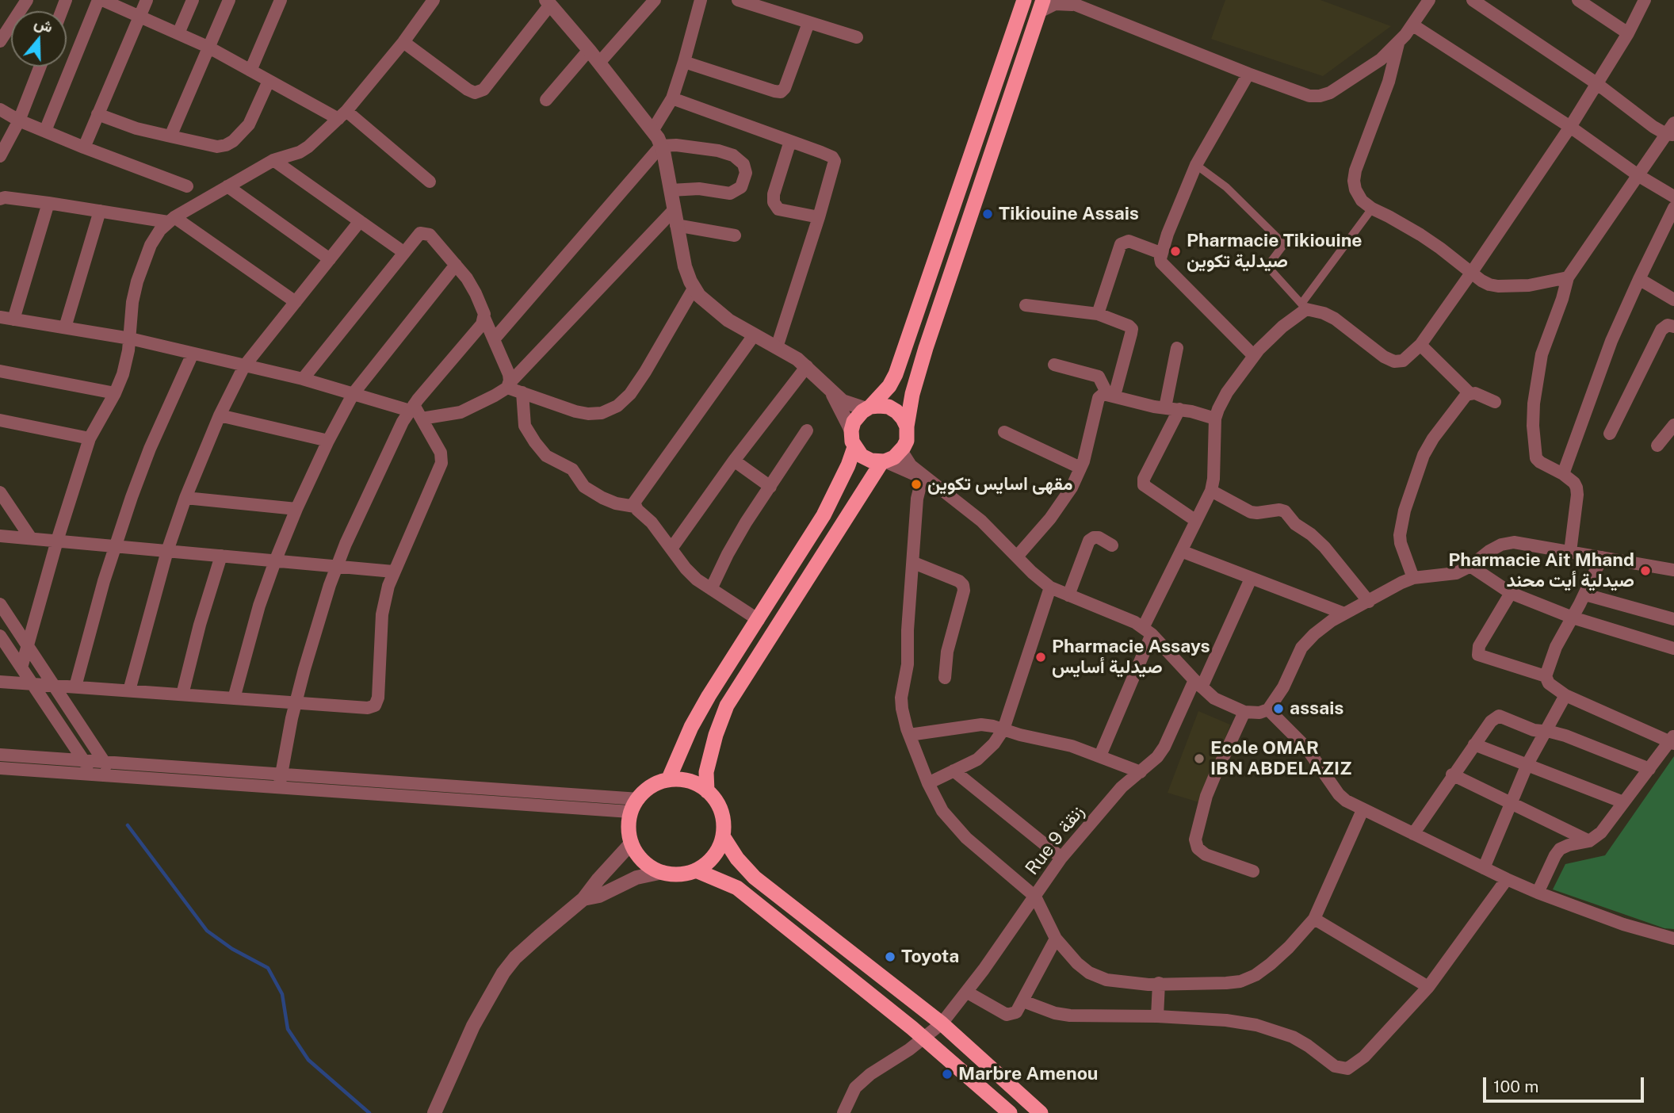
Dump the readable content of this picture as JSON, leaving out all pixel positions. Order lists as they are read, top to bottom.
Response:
{
  "streets": {
    "street": ["Rue 9 زنقة"]
  },
  "places": [
    "Tikiouine Assais",
    "Pharmacie Tikiouine صيدلية تكوين",
    "مقهى اسايس تكوين",
    "Pharmacie Ait Mhand صيدلية أيت محند",
    "Pharmacie Assays صيدلية أسايس",
    "assais",
    "Ecole OMAR IBN ABDELAZIZ",
    "Toyota",
    "Marbre Amenou"
  ],
  "scale_bar": "100 m",
  "north": "top"
}
